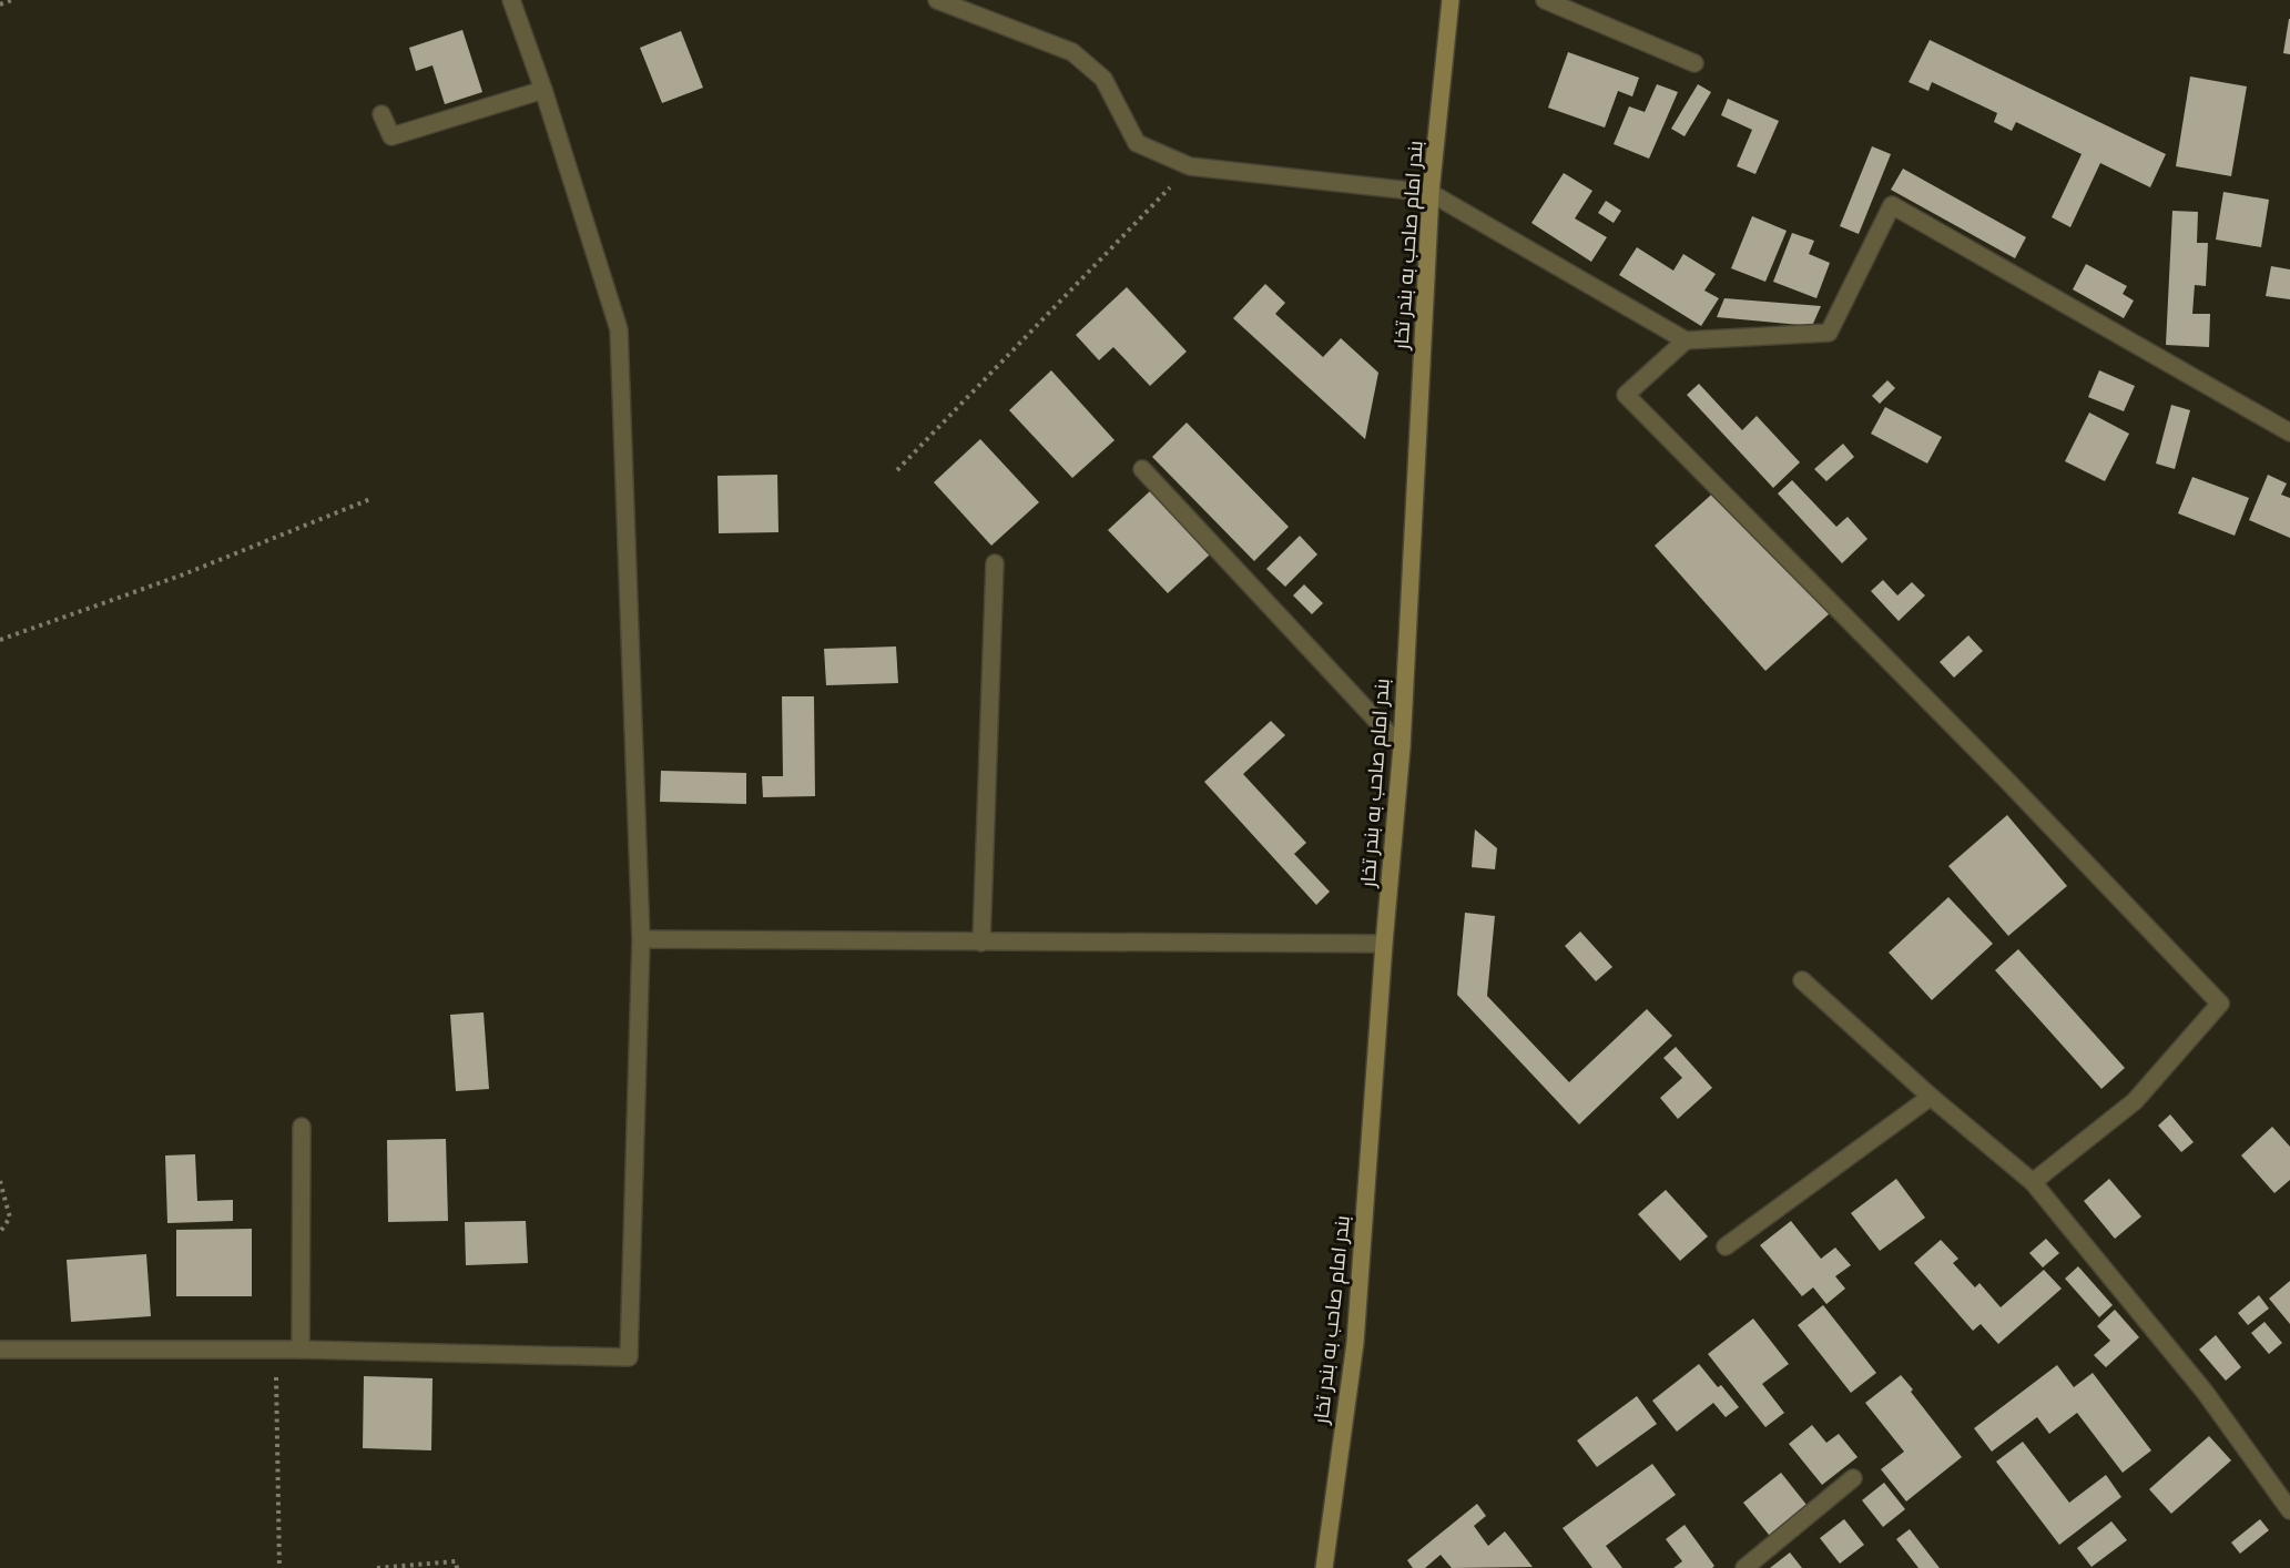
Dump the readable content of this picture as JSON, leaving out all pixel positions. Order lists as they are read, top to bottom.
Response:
{
  "streets": {
    "main road": ["بندر امام صاحب به بندر تخار"]
  }
}
